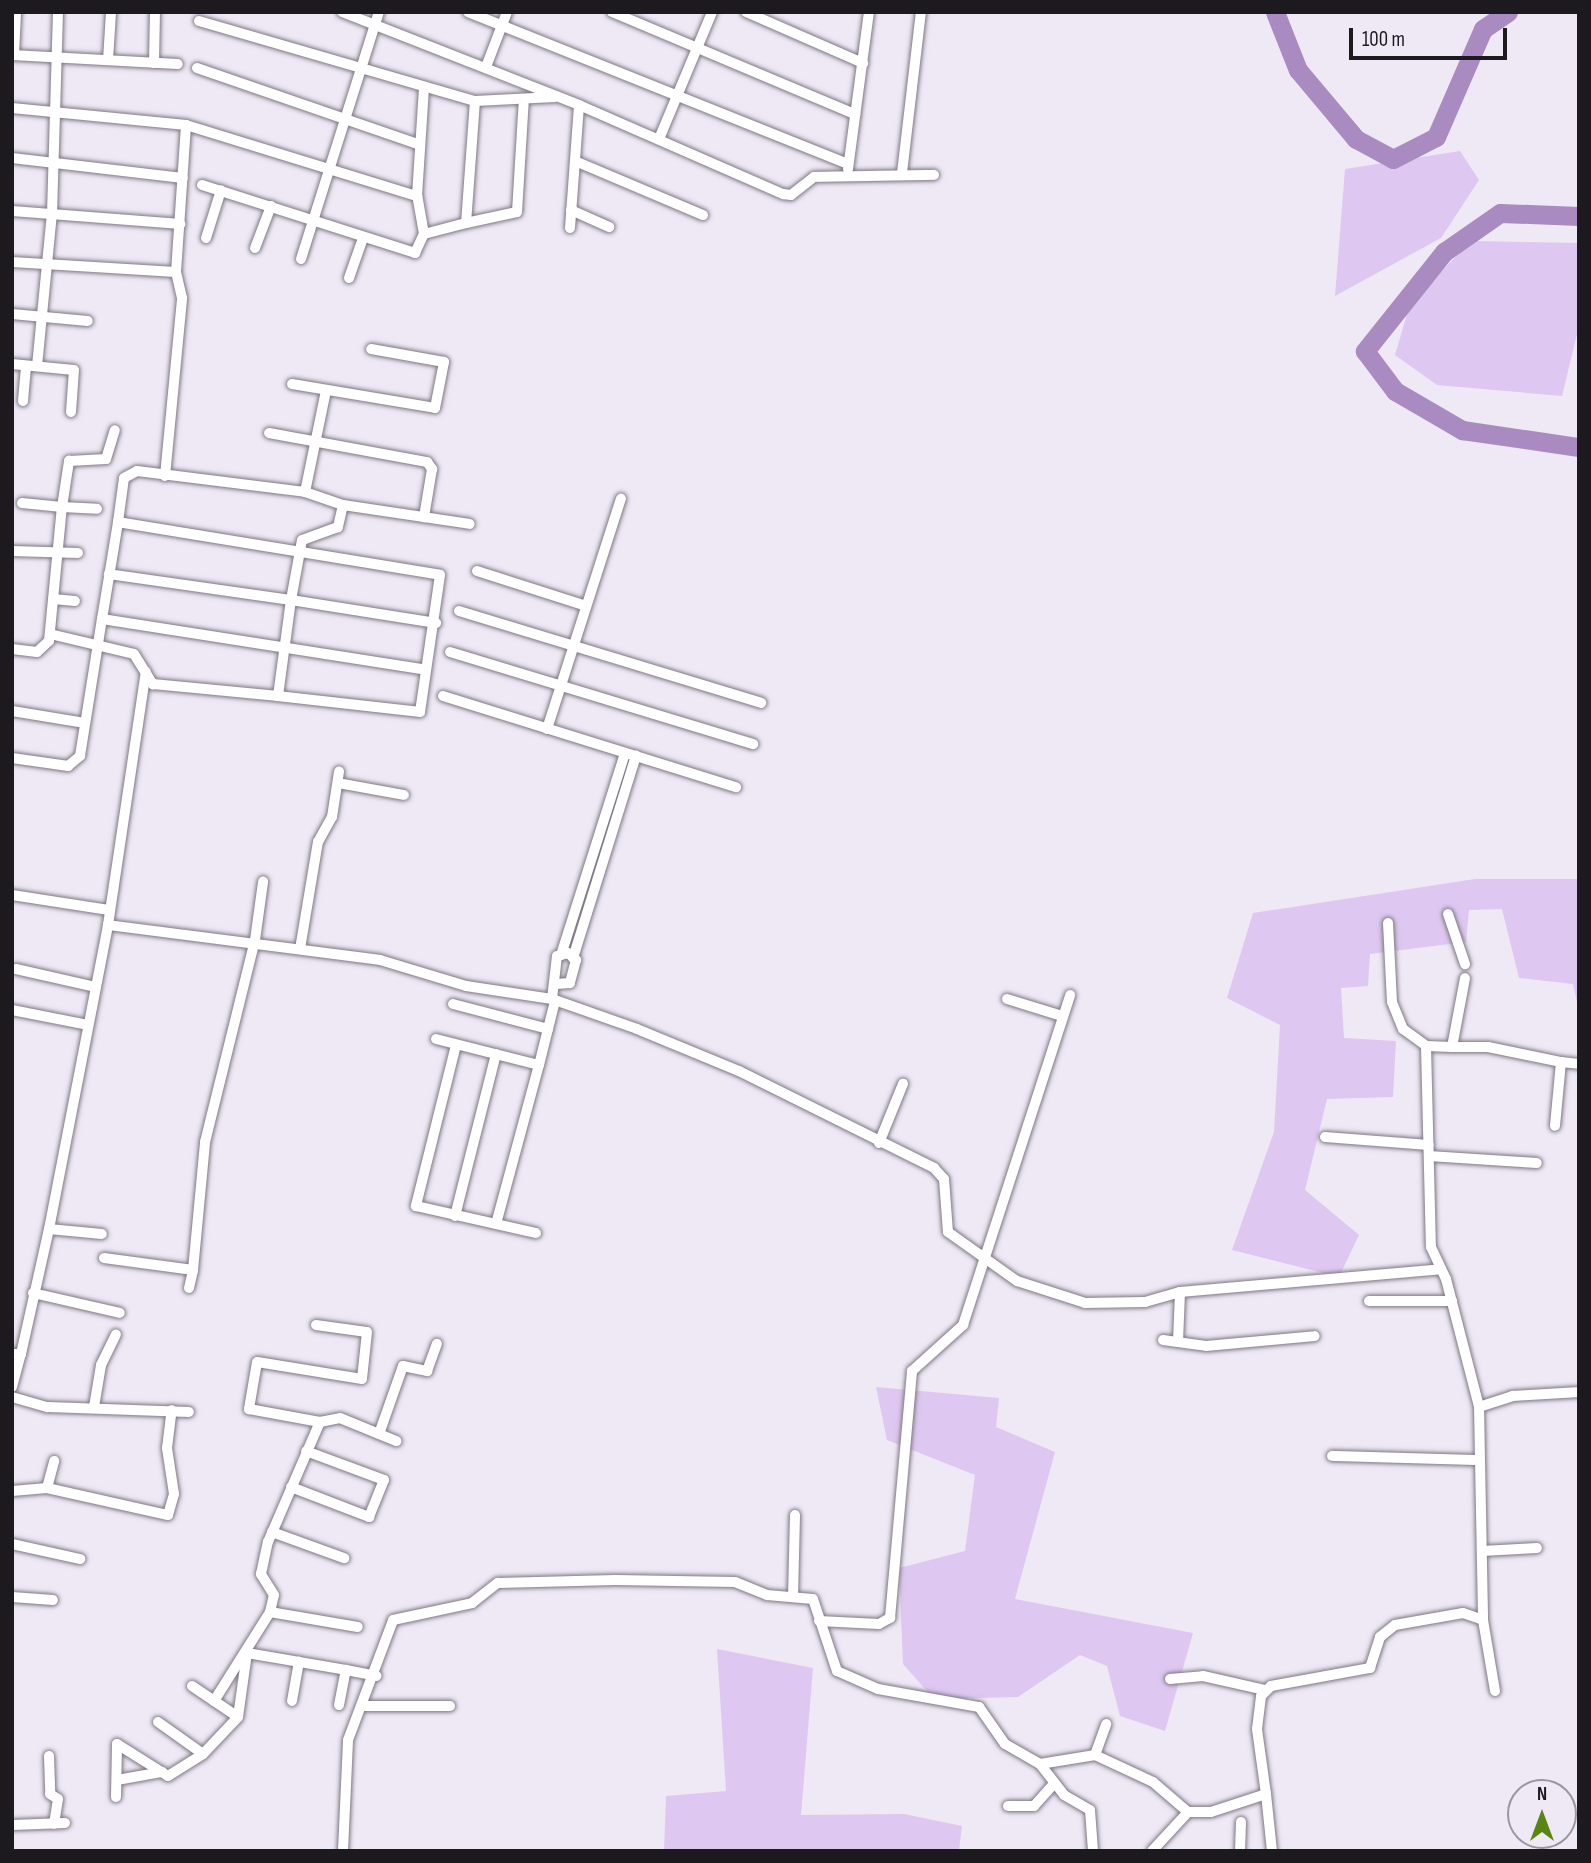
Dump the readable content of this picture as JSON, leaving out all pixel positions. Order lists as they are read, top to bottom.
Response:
{
  "scale_bar": "100 m",
  "north": "top"
}
